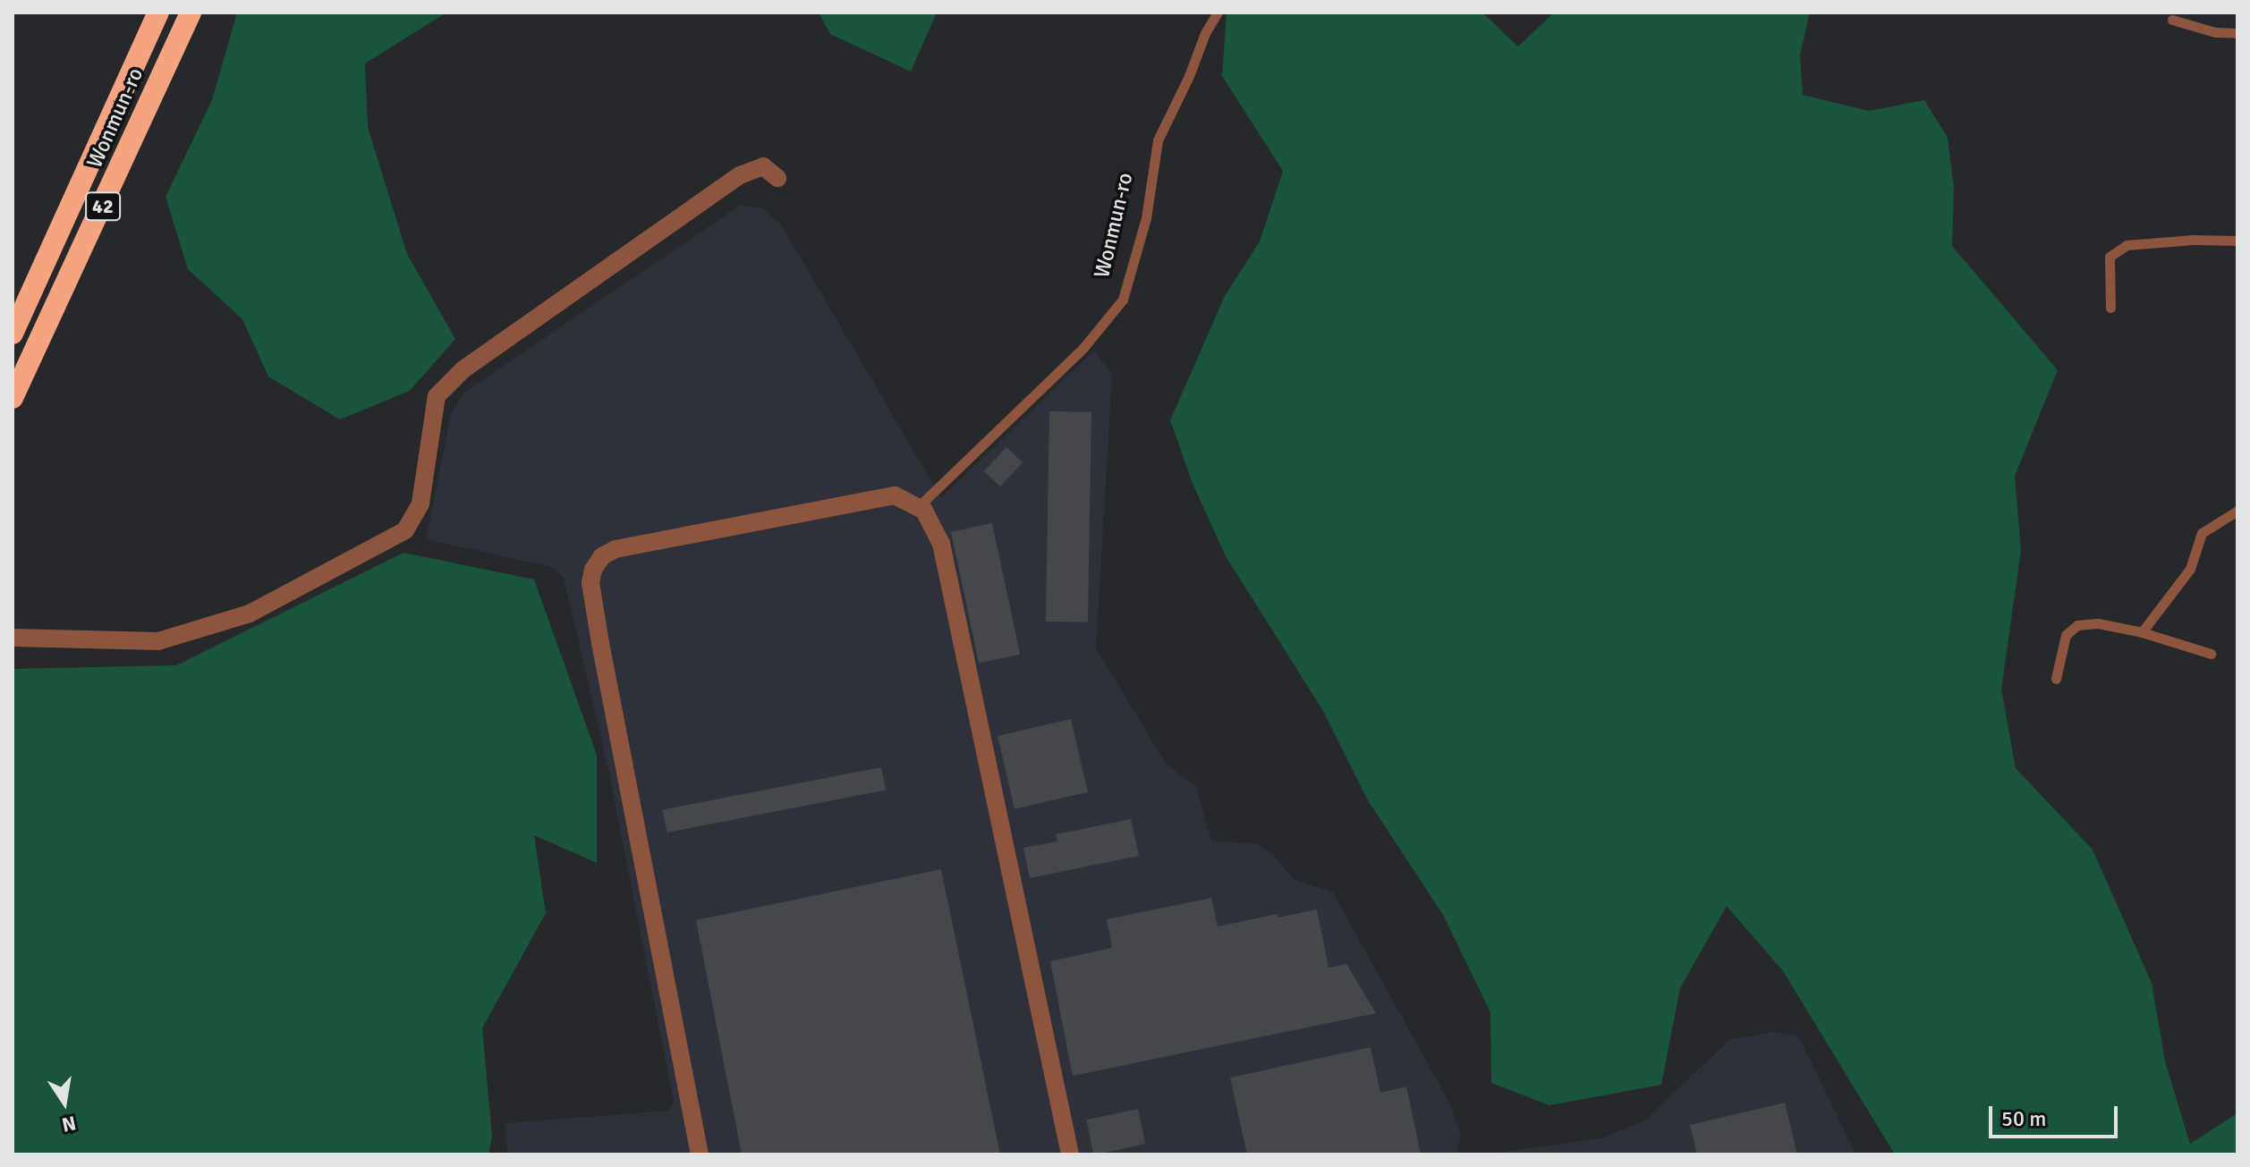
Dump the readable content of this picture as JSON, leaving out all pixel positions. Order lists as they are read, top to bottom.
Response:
{
  "streets": {
    "highway": ["Wonmun-ro", "42"]
  },
  "scale_bar": "50 m",
  "north": "bottom"
}
